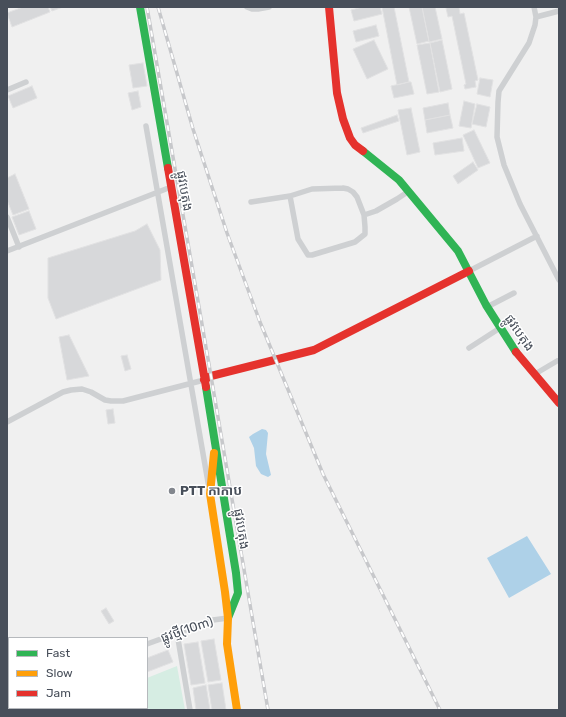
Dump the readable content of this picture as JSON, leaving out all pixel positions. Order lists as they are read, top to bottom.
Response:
{
  "streets": {
    "main road": ["ផ្លូវបេតុង"],
    "street": ["ផ្លូវថ្មី(10m)"]
  },
  "crossings": [
    ["ផ្លូវបេតុង", "ផ្លូវថ្មី(10m)"]
  ],
  "places": ["PTT កាកាប"],
  "legend": ["Fast", "Slow", "Jam"]
}
